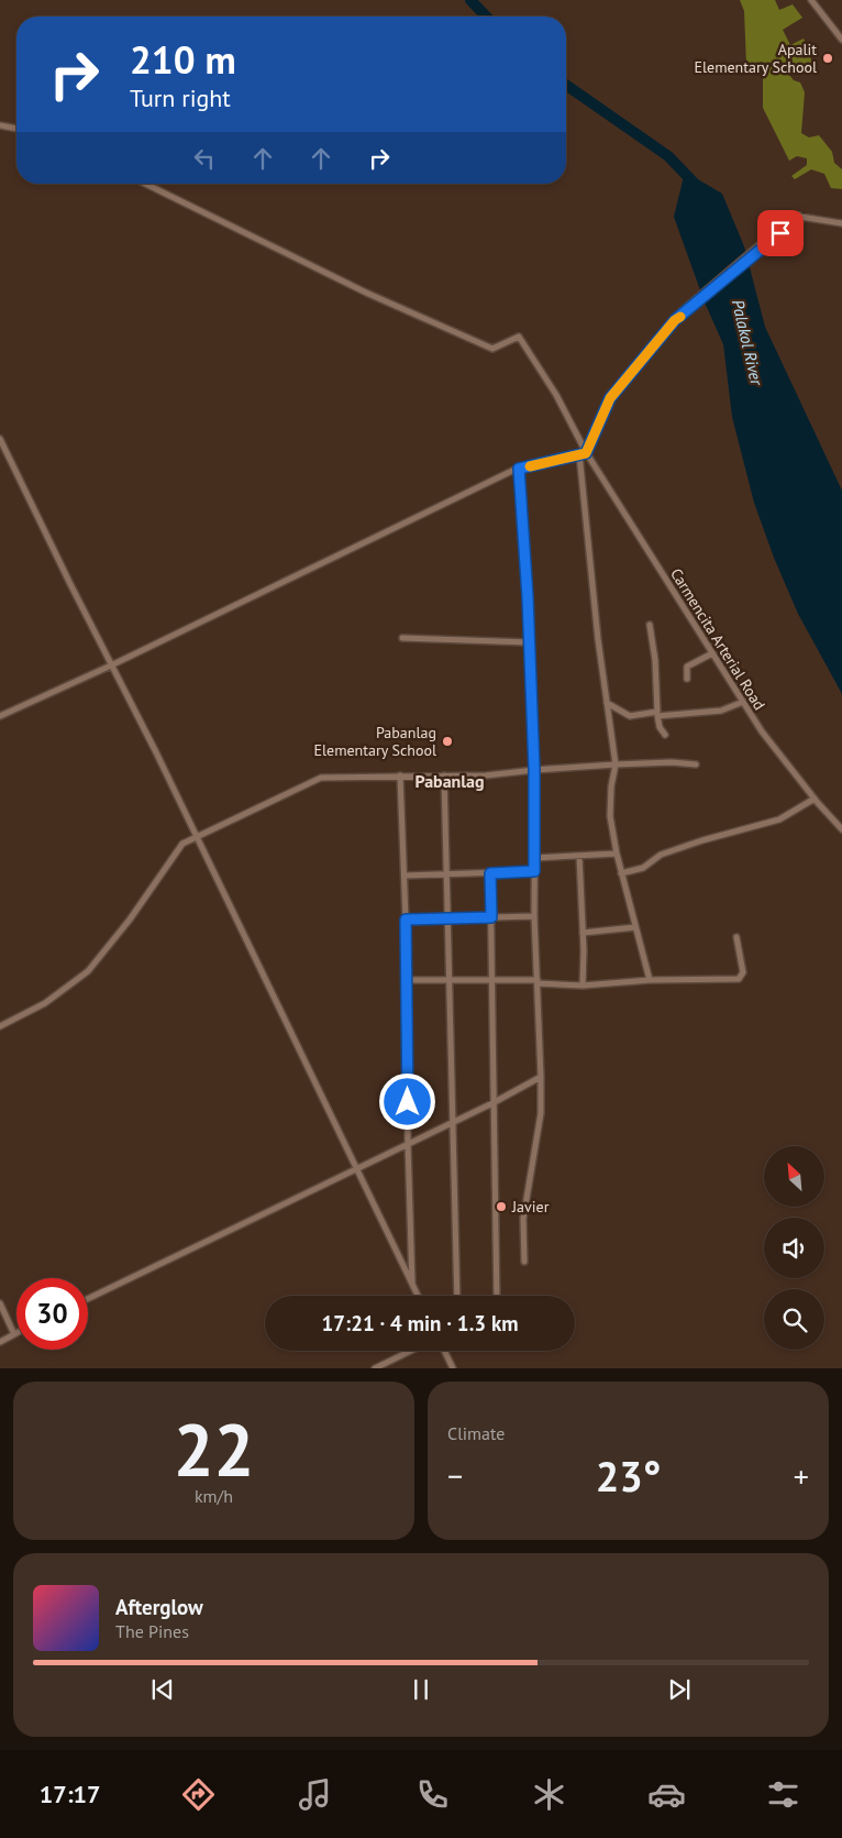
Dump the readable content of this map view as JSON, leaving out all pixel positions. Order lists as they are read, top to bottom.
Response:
{
  "streets": {
    "street": ["Carmencita Arterial Road"]
  },
  "districts": ["Pabanlag"],
  "water": ["Palakol River"],
  "places": ["Apalit Elementary School", "Pabanlag Elementary School", "Javier"],
  "north": "top left",
  "page": {
    "turn": ["210 m", "Turn right"],
    "limit": "30",
    "trip": "17:21 · 4 min · 1.3 km",
    "tile": [
      ["22", "km/h"],
      "Climate"
    ],
    "heat": ["−", "23°", "+"],
    "song": ["Afterglow", "The Pines"],
    "tabs": "17:17"
  }
}
